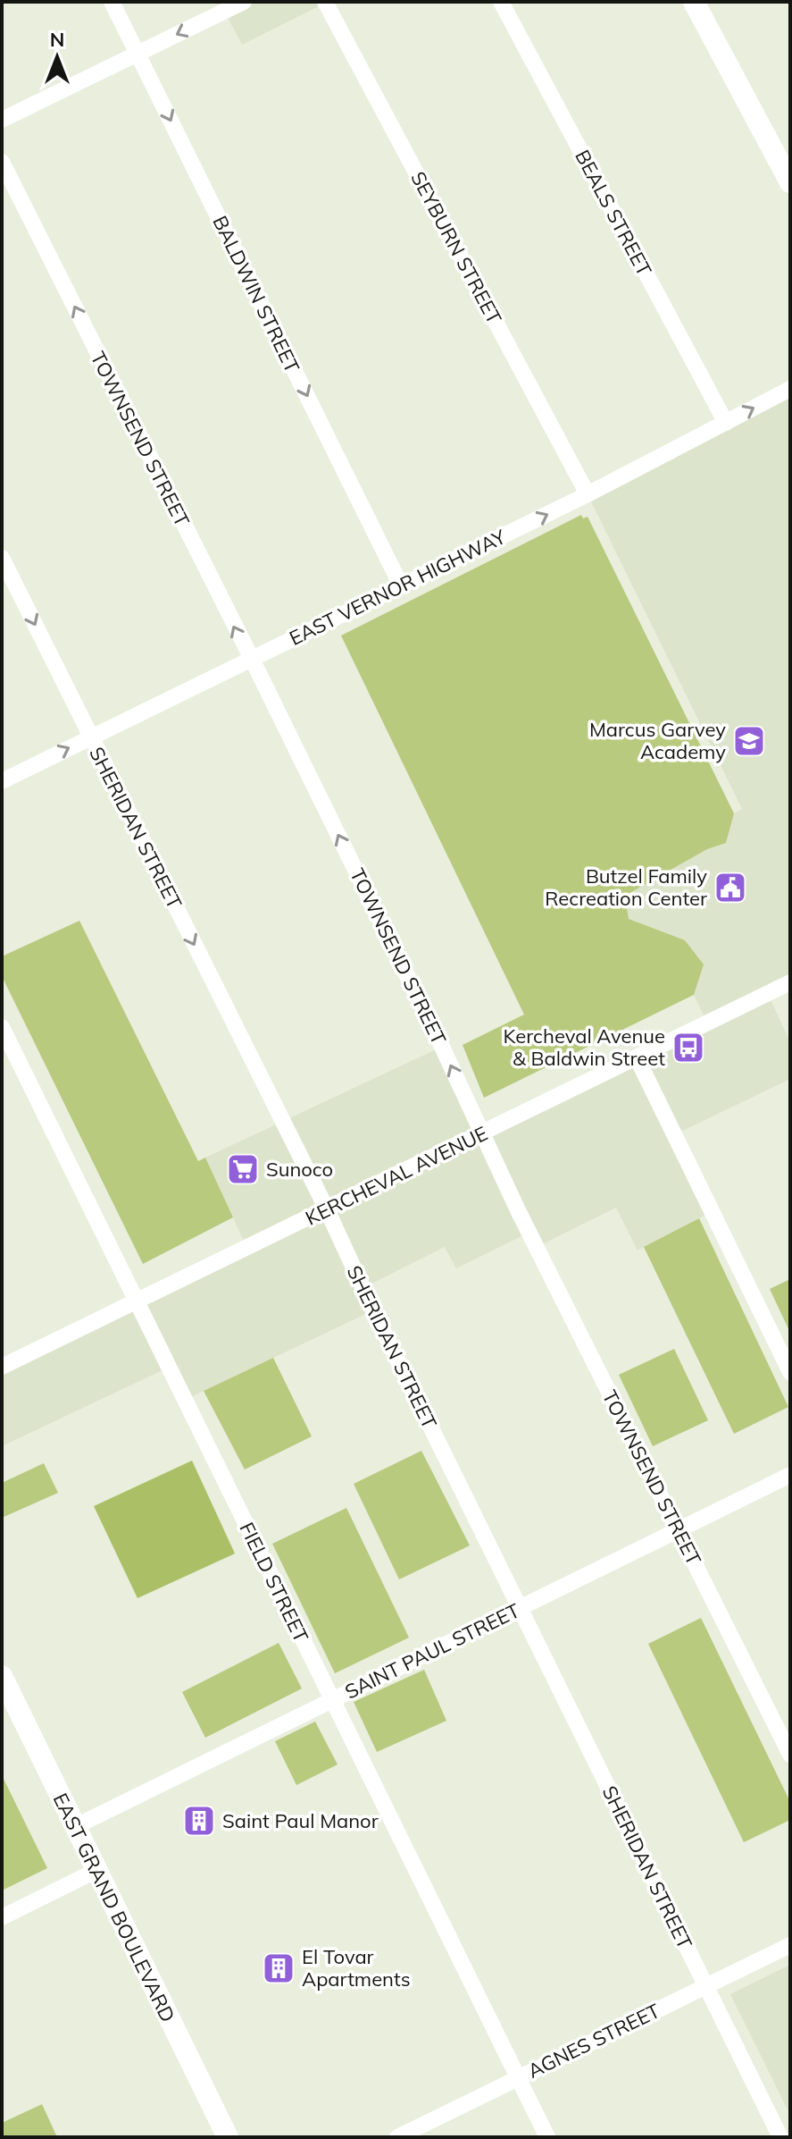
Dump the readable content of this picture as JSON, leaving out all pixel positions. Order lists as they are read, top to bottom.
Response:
{
  "streets": {
    "main road": ["EAST GRAND BOULEVARD"],
    "street": [
      "BEALS STREET",
      "SEYBURN STREET",
      "BALDWIN STREET",
      "TOWNSEND STREET",
      "EAST VERNOR HIGHWAY",
      "SHERIDAN STREET",
      "KERCHEVAL AVENUE",
      "FIELD STREET",
      "SAINT PAUL STREET",
      "AGNES STREET"
    ]
  },
  "crossings": [
    ["BEALS STREET", "EAST VERNOR HIGHWAY"],
    ["SEYBURN STREET", "EAST VERNOR HIGHWAY"],
    ["BALDWIN STREET", "EAST VERNOR HIGHWAY"],
    ["TOWNSEND STREET", "EAST VERNOR HIGHWAY"],
    ["TOWNSEND STREET", "KERCHEVAL AVENUE"],
    ["TOWNSEND STREET", "SAINT PAUL STREET"],
    ["EAST VERNOR HIGHWAY", "SHERIDAN STREET"],
    ["SHERIDAN STREET", "KERCHEVAL AVENUE"],
    ["SHERIDAN STREET", "SAINT PAUL STREET"],
    ["SHERIDAN STREET", "AGNES STREET"],
    ["KERCHEVAL AVENUE", "FIELD STREET"],
    ["FIELD STREET", "SAINT PAUL STREET"],
    ["FIELD STREET", "AGNES STREET"],
    ["SAINT PAUL STREET", "EAST GRAND BOULEVARD"]
  ],
  "one_way": [
    "BALDWIN STREET",
    "TOWNSEND STREET",
    "EAST VERNOR HIGHWAY",
    "SHERIDAN STREET"
  ],
  "places": {
    "school or university": ["Marcus Garvey Academy"],
    "public building": ["Butzel Family Recreation Center"],
    "bus stop": ["Kercheval Avenue & Baldwin Street"],
    "supermarket": ["Sunoco"],
    "building": ["Saint Paul Manor", "El Tovar Apartments"]
  },
  "north": "top"
}
